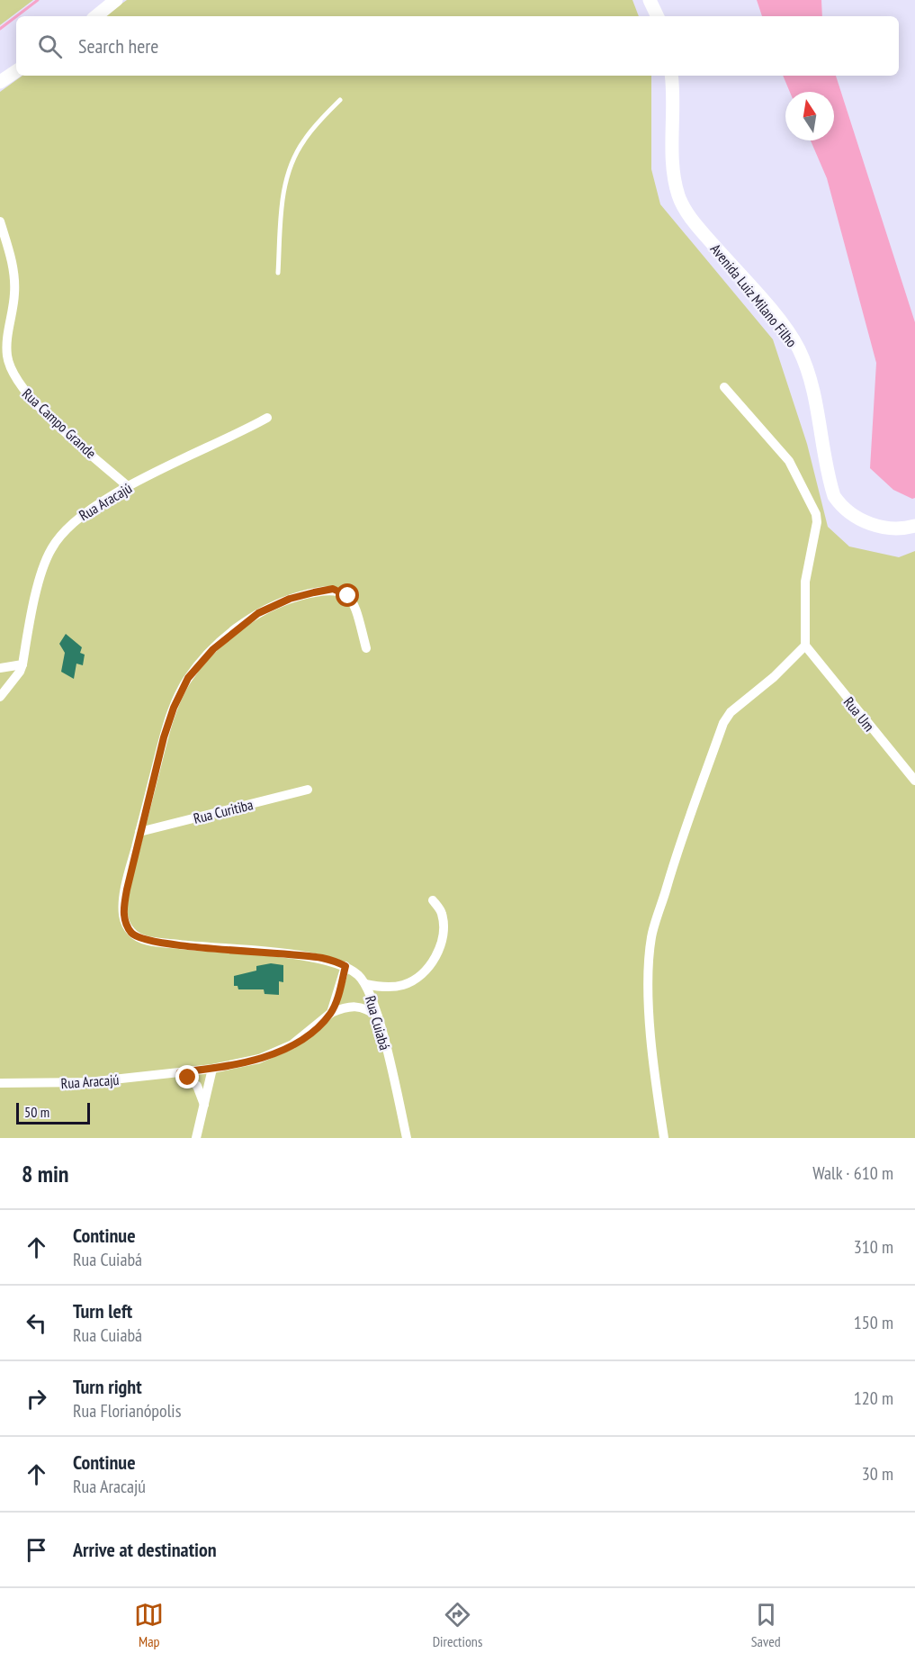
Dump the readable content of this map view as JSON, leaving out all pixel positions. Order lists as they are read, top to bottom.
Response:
{
  "streets": {
    "main road": ["Avenida Luiz Milano Filho"],
    "street": [
      "Rua Campo Grande",
      "Rua Aracajú",
      "Rua Um",
      "Rua Curitiba",
      "Rua Cuiabá"
    ]
  },
  "crossings": [
    ["Rua Campo Grande", "Rua Aracajú"],
    ["Rua Curitiba", "Rua Cuiabá"]
  ],
  "scale_bar": "50 m",
  "north": "top",
  "page": {
    "search": "Search here",
    "scale": "50 m",
    "heading": ["8 min", "Walk · 610 m"],
    "list": [
      ["Continue", "Rua Cuiabá", "310 m"],
      ["Turn left", "Rua Cuiabá", "150 m"],
      ["Turn right", "Rua Florianópolis", "120 m"],
      ["Continue", "Rua Aracajú", "30 m"],
      "Arrive at destination"
    ],
    "nav": ["Map", "Directions", "Saved"]
  }
}
